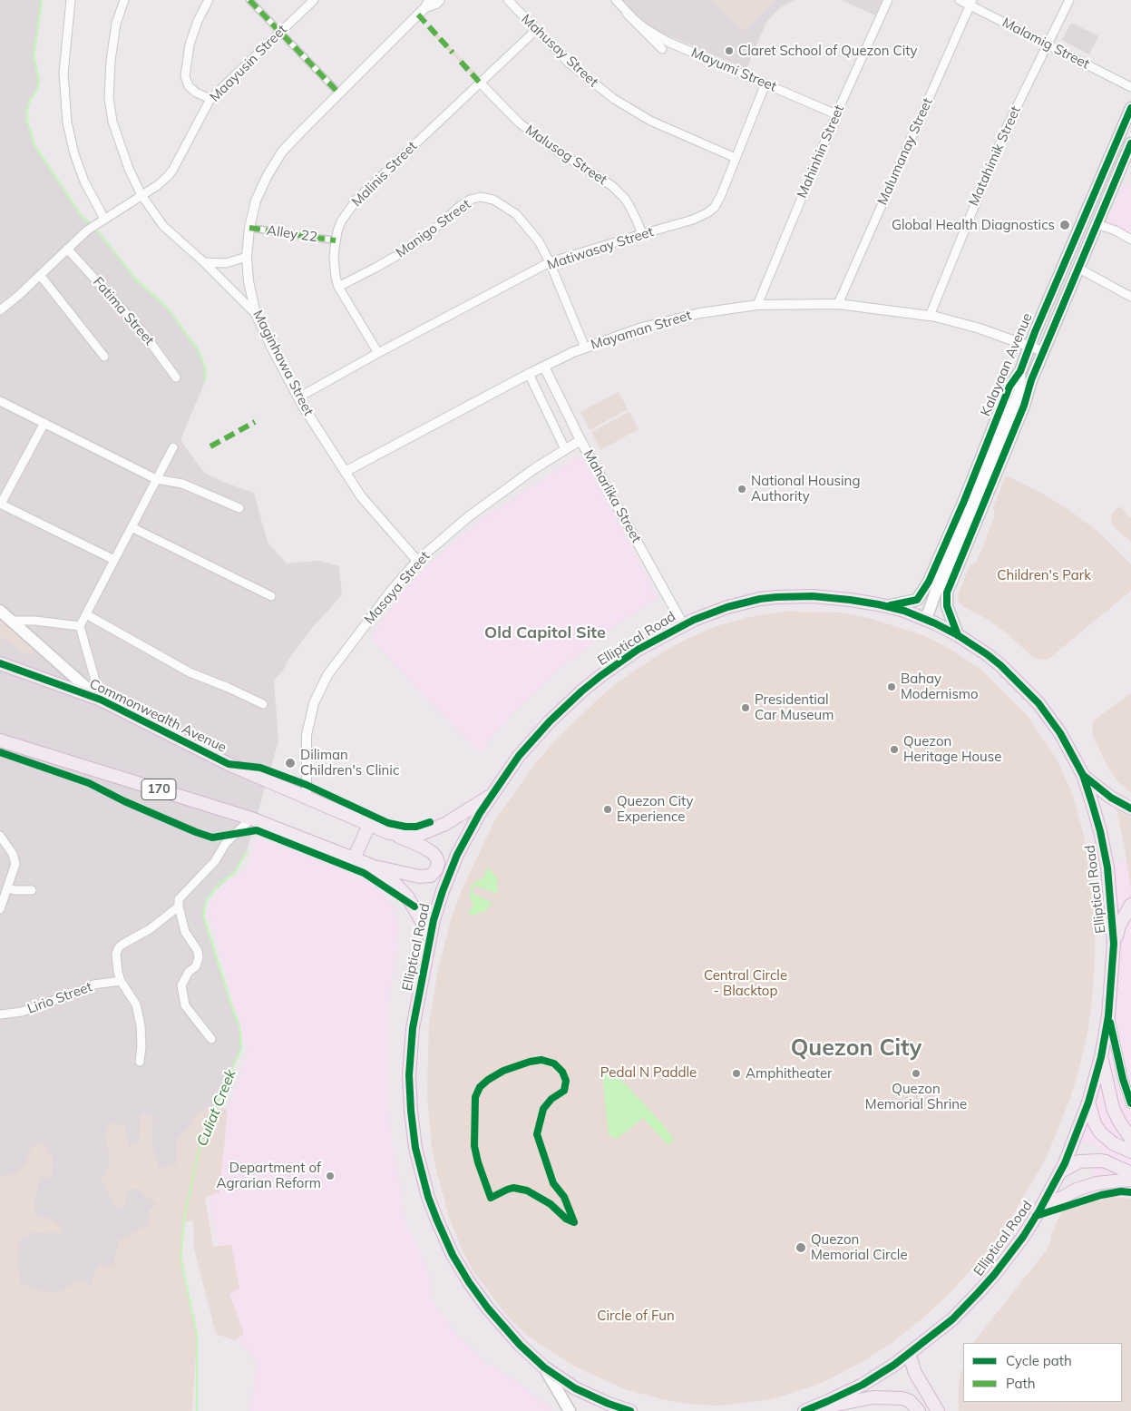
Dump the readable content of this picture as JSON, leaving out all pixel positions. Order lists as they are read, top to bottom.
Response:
{
  "streets": {
    "main road": [
      "Kalayaan Avenue",
      "Elliptical Road",
      "Commonwealth Avenue",
      "170"
    ],
    "street": [
      "Malamig Street",
      "Mahusay Street",
      "Maayusin Street",
      "Mayumi Street",
      "Mahinhin Street",
      "Malumanay Street",
      "Malusog Street",
      "Matahimik Street",
      "Malinis Street",
      "Manigo Street",
      "Alley 22",
      "Matiwasay Street",
      "Fatima Street",
      "Mayaman Street",
      "Maginhawa Street",
      "Maharlika Street",
      "Masaya Street",
      "Lirio Street"
    ]
  },
  "crossings": [
    ["Malamig Street", "Malumanay Street"],
    ["Malamig Street", "Matahimik Street"],
    ["Mahusay Street", "Malinis Street"],
    ["Mahusay Street", "Matiwasay Street"],
    ["Maayusin Street", "Fatima Street"],
    ["Mayumi Street", "Mahinhin Street"],
    ["Mayumi Street", "Matiwasay Street"],
    ["Mahinhin Street", "Mayaman Street"],
    ["Malumanay Street", "Mayaman Street"],
    ["Malusog Street", "Malinis Street"],
    ["Malusog Street", "Matiwasay Street"],
    ["Matahimik Street", "Mayaman Street"],
    ["Malinis Street", "Manigo Street"],
    ["Malinis Street", "Alley 22"],
    ["Malinis Street", "Matiwasay Street"],
    ["Manigo Street", "Matiwasay Street"],
    ["Manigo Street", "Mayaman Street"],
    ["Alley 22", "Maginhawa Street"],
    ["Matiwasay Street", "Maginhawa Street"],
    ["Mayaman Street", "Maginhawa Street"],
    ["Mayaman Street", "Kalayaan Avenue"],
    ["Mayaman Street", "Maharlika Street"],
    ["Maginhawa Street", "Masaya Street"],
    ["Kalayaan Avenue", "Elliptical Road"],
    ["Maharlika Street", "Masaya Street"],
    ["Maharlika Street", "Elliptical Road"],
    ["Masaya Street", "Commonwealth Avenue"],
    ["Elliptical Road", "Commonwealth Avenue"],
    ["Elliptical Road", "170"]
  ],
  "districts": ["Old Capitol Site", "Quezon City"],
  "water": ["Culiat Creek"],
  "parks": [
    "Children's Park",
    "Central Circle - Blacktop",
    "Pedal N Paddle",
    "Circle of Fun"
  ],
  "places": [
    "Claret School of Quezon City",
    "Global Health Diagnostics",
    "National Housing Authority",
    "Bahay Modernismo",
    "Presidential Car Museum",
    "Quezon Heritage House",
    "Diliman Children's Clinic",
    "Quezon City Experience",
    "Amphitheater",
    "Quezon Memorial Shrine",
    "Department of Agrarian Reform",
    "Quezon Memorial Circle"
  ],
  "legend": ["Cycle path", "Path"]
}
